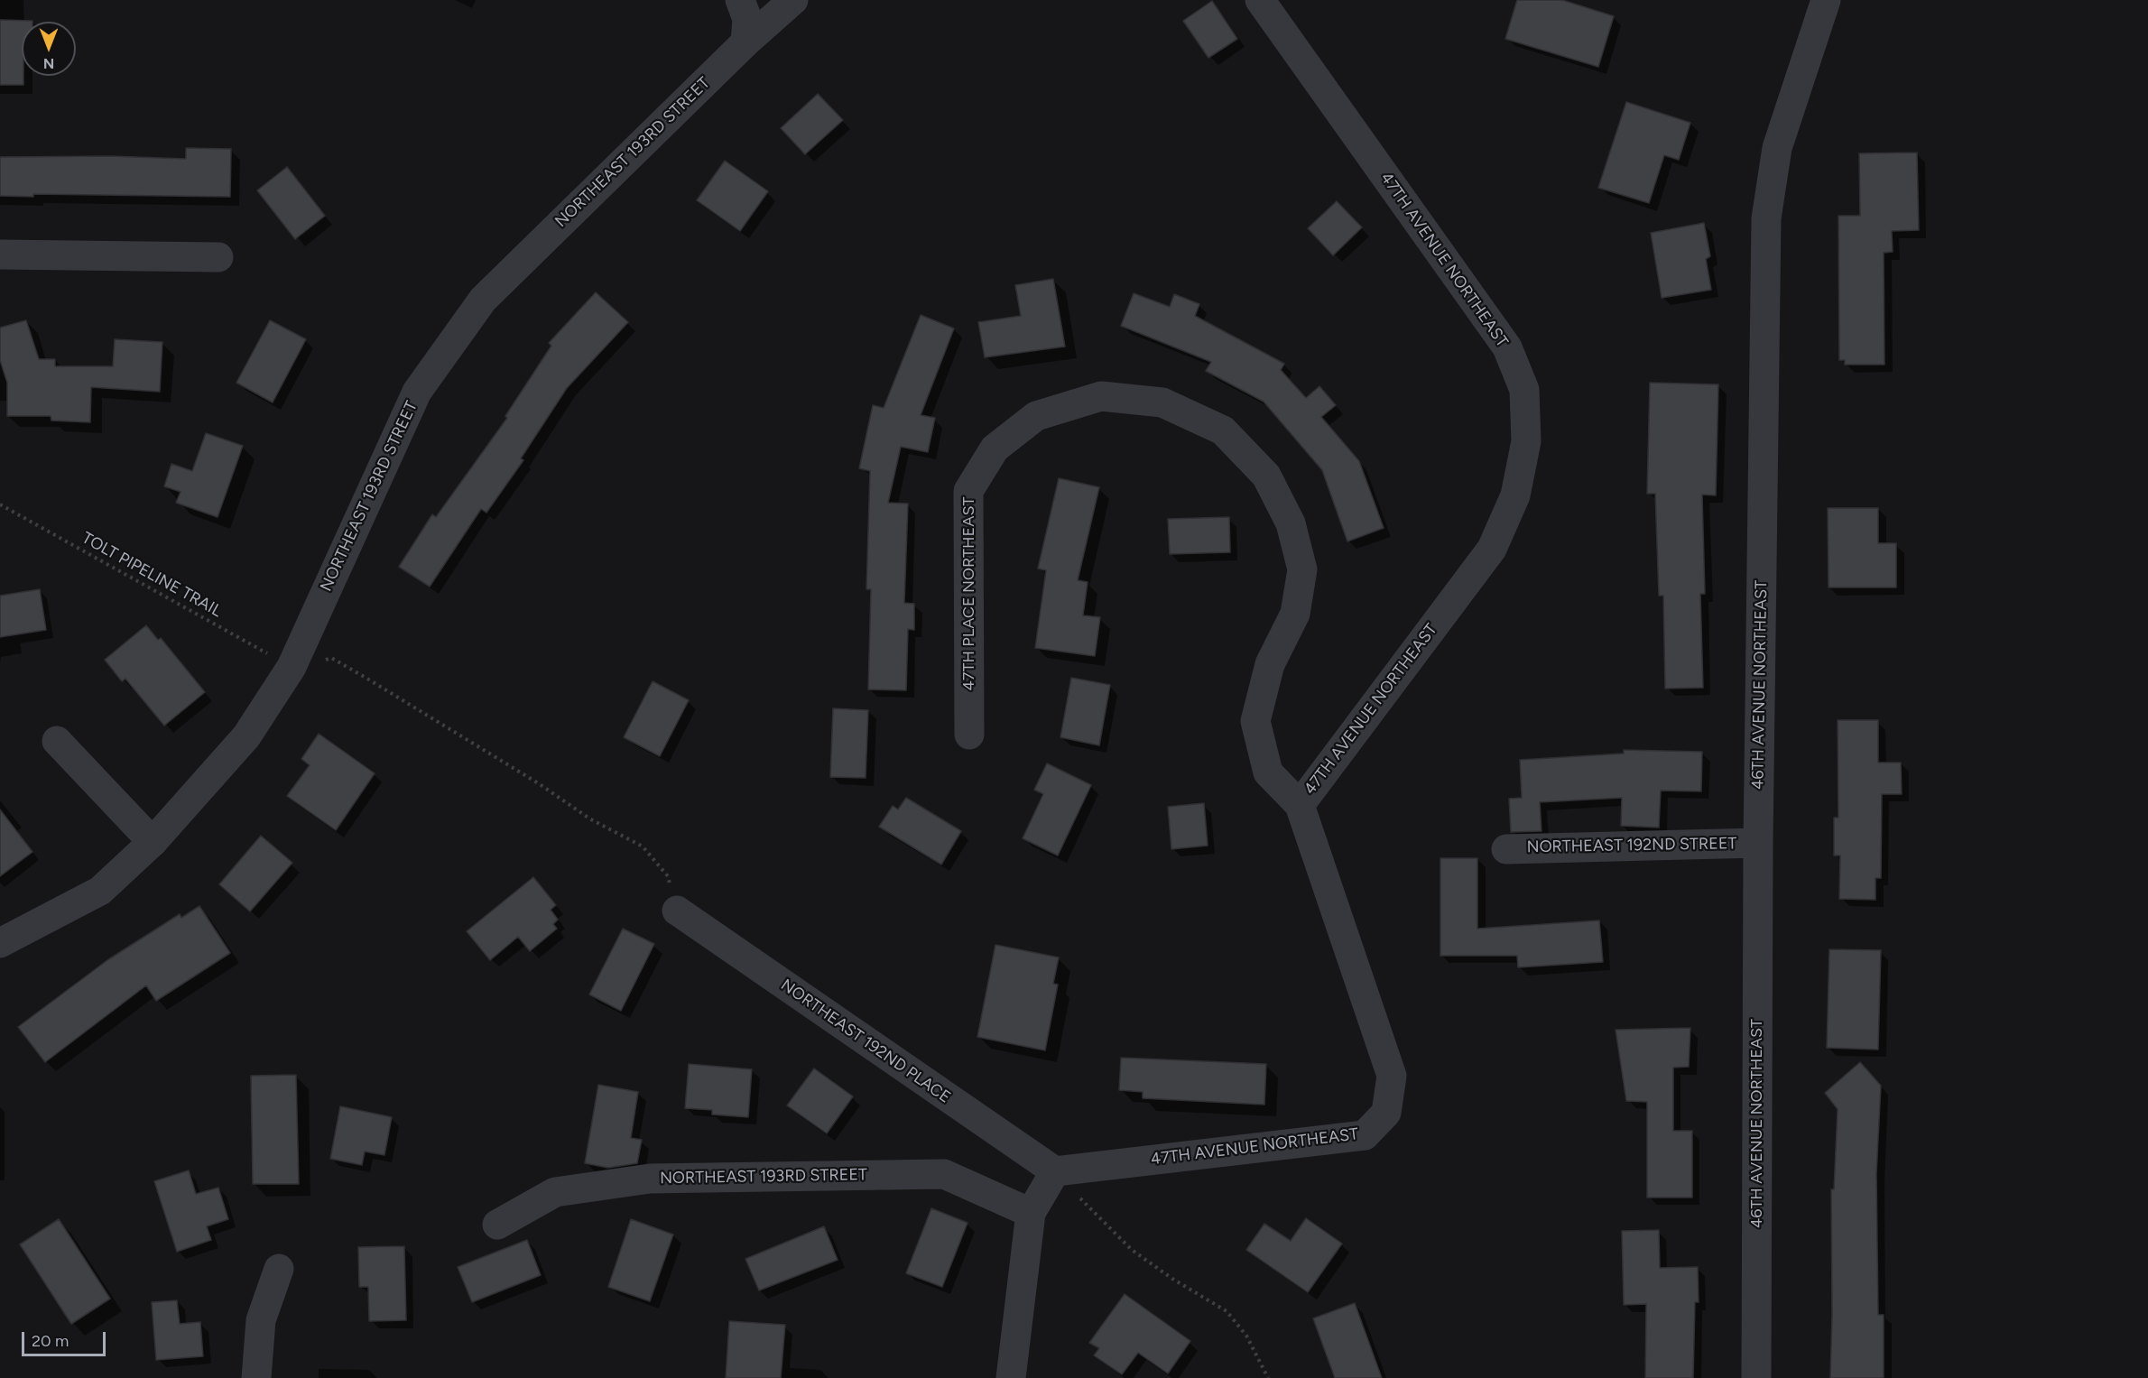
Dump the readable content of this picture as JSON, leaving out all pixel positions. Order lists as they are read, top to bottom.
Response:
{
  "streets": {
    "street": [
      "NORTHEAST 193RD STREET",
      "47TH AVENUE NORTHEAST",
      "47TH PLACE NORTHEAST",
      "46TH AVENUE NORTHEAST",
      "NORTHEAST 192ND STREET",
      "NORTHEAST 192ND PLACE"
    ],
    "path": ["TOLT PIPELINE TRAIL"]
  },
  "crossings": [
    ["NORTHEAST 193RD STREET", "TOLT PIPELINE TRAIL"],
    ["47TH AVENUE NORTHEAST", "47TH PLACE NORTHEAST"],
    ["47TH AVENUE NORTHEAST", "NORTHEAST 192ND PLACE"],
    ["46TH AVENUE NORTHEAST", "NORTHEAST 192ND STREET"]
  ],
  "scale_bar": "20 m",
  "north": "bottom"
}
